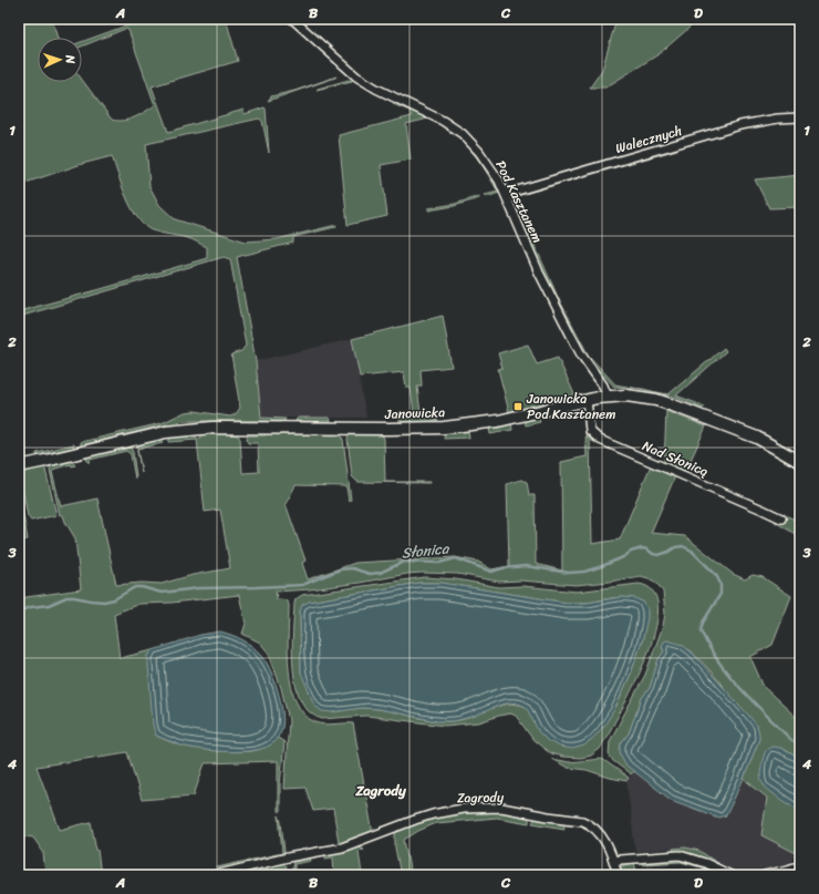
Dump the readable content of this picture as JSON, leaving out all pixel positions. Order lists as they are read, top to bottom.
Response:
{
  "streets": {
    "street": [
      "Walecznych",
      "Pod Kasztanem",
      "Janowicka",
      "Nad Słonicą",
      "Zagrody"
    ]
  },
  "crossings": [
    ["Walecznych", "Pod Kasztanem"],
    ["Pod Kasztanem", "Janowicka"],
    ["Janowicka", "Nad Słonicą"]
  ],
  "districts": ["Zagrody"],
  "water": ["Słonica"],
  "places": {
    "transit": ["Janowicka Pod Kasztanem"]
  },
  "north": "right",
  "grid": {
    "columns": [
      "A",
      "B",
      "C",
      "D"
    ],
    "rows": [
      "1",
      "2",
      "3",
      "4"
    ]
  }
}
